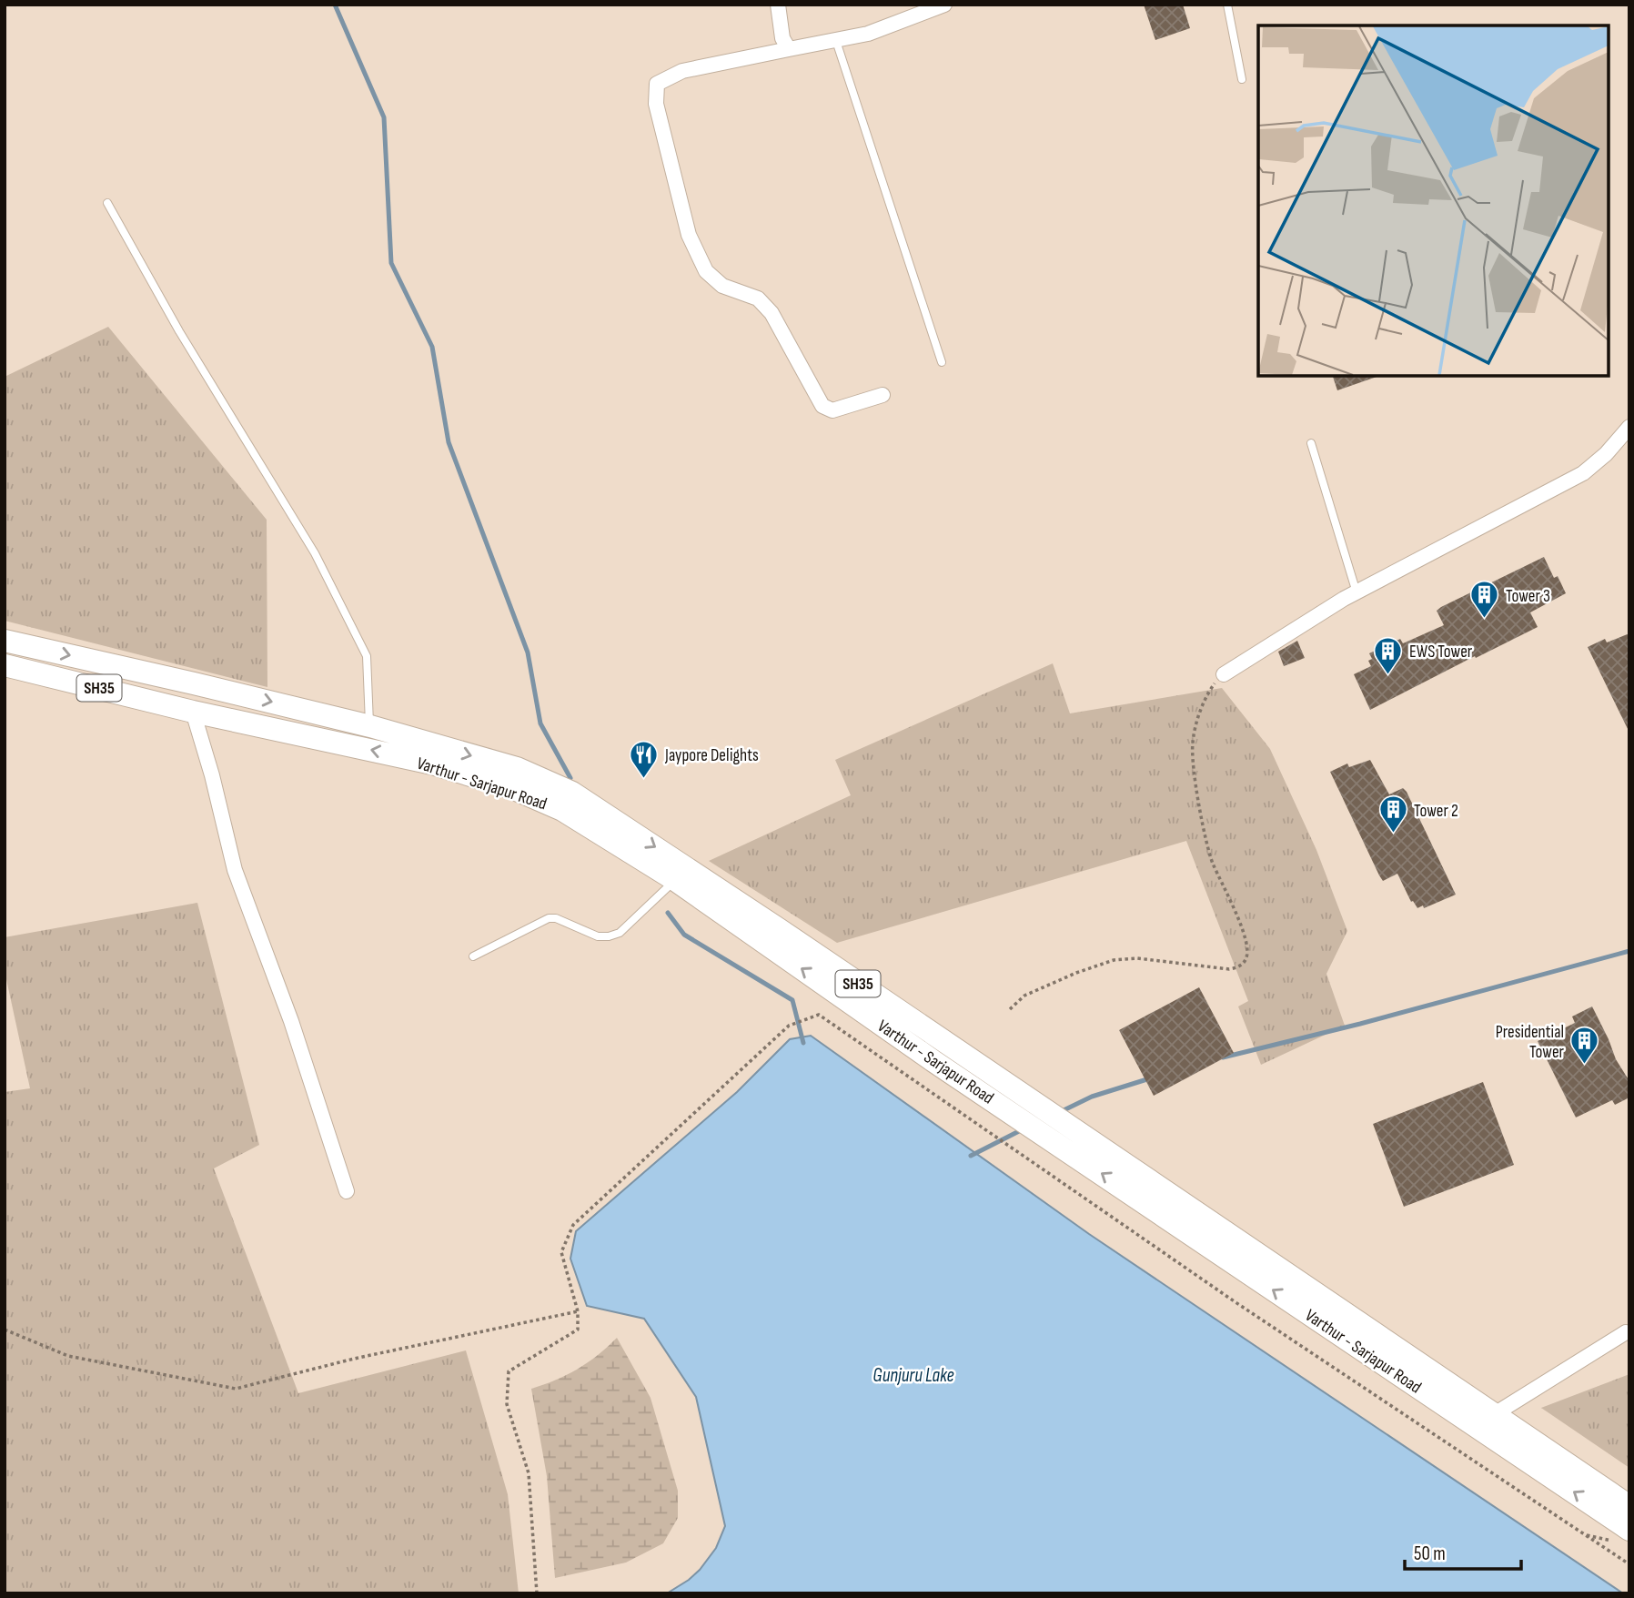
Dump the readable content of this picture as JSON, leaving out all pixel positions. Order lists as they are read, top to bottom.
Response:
{
  "streets": {
    "main road": ["SH35", "Varthur - Sarjapur Road"]
  },
  "water": ["Gunjuru Lake"],
  "places": {
    "building": [
      "Tower 3",
      "EWS Tower",
      "Tower 2",
      "Presidential Tower"
    ],
    "restaurant": ["Jaypore Delights"]
  },
  "scale_bar": "50 m"
}
